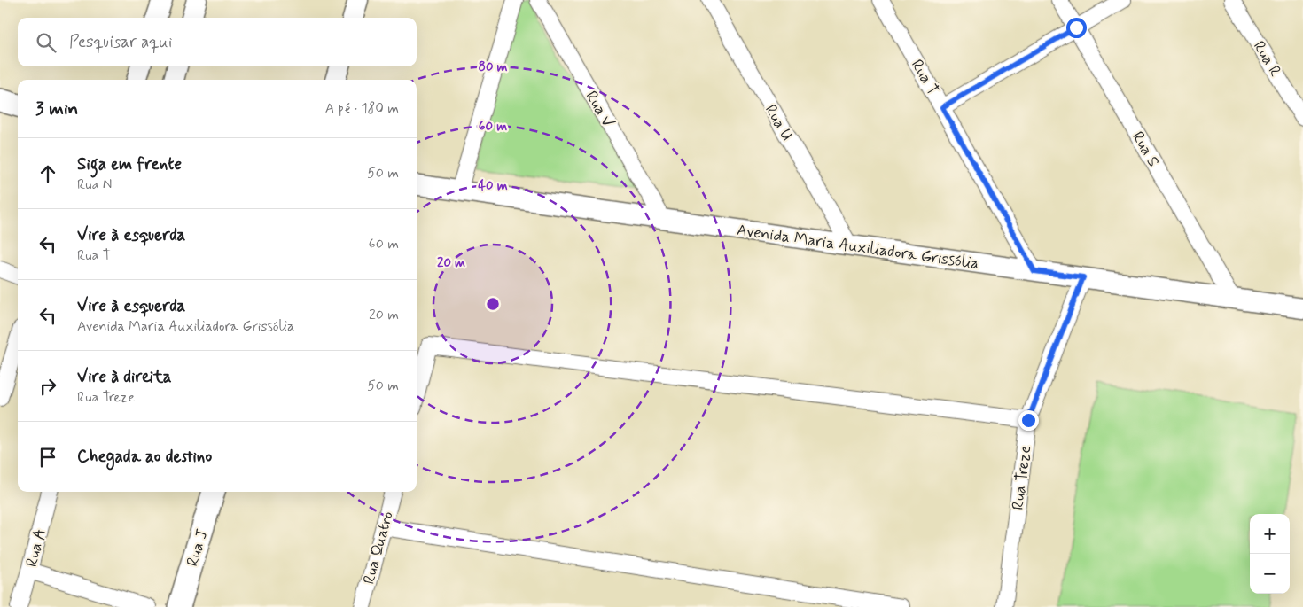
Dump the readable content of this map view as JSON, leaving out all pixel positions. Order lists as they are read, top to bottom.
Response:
{
  "streets": {
    "main road": ["Rua J"],
    "street": [
      "Rua R",
      "Rua T",
      "Rua V",
      "Rua U",
      "Rua S",
      "Avenida Maria Auxiliadora Grissólia",
      "Rua Treze",
      "Rua A",
      "Rua Quatro"
    ]
  },
  "crossings": [
    ["Rua T", "Avenida Maria Auxiliadora Grissólia"],
    ["Rua V", "Avenida Maria Auxiliadora Grissólia"],
    ["Rua U", "Avenida Maria Auxiliadora Grissólia"],
    ["Rua S", "Avenida Maria Auxiliadora Grissólia"],
    ["Avenida Maria Auxiliadora Grissólia", "Rua Treze"]
  ],
  "page": {
    "search": "Pesquisar aqui",
    "heading": ["3 min", "A pé · 180 m"],
    "list": [
      ["Siga em frente", "Rua N", "50 m"],
      ["Vire à esquerda", "Rua T", "60 m"],
      ["Vire à esquerda", "Avenida Maria Auxiliadora Grissólia", "20 m"],
      ["Vire à direita", "Rua Treze", "50 m"],
      "Chegada ao destino"
    ],
    "map_buttons": ["+", "−"]
  },
  "rings": [
    "80 m",
    "60 m",
    "40 m",
    "20 m"
  ]
}
